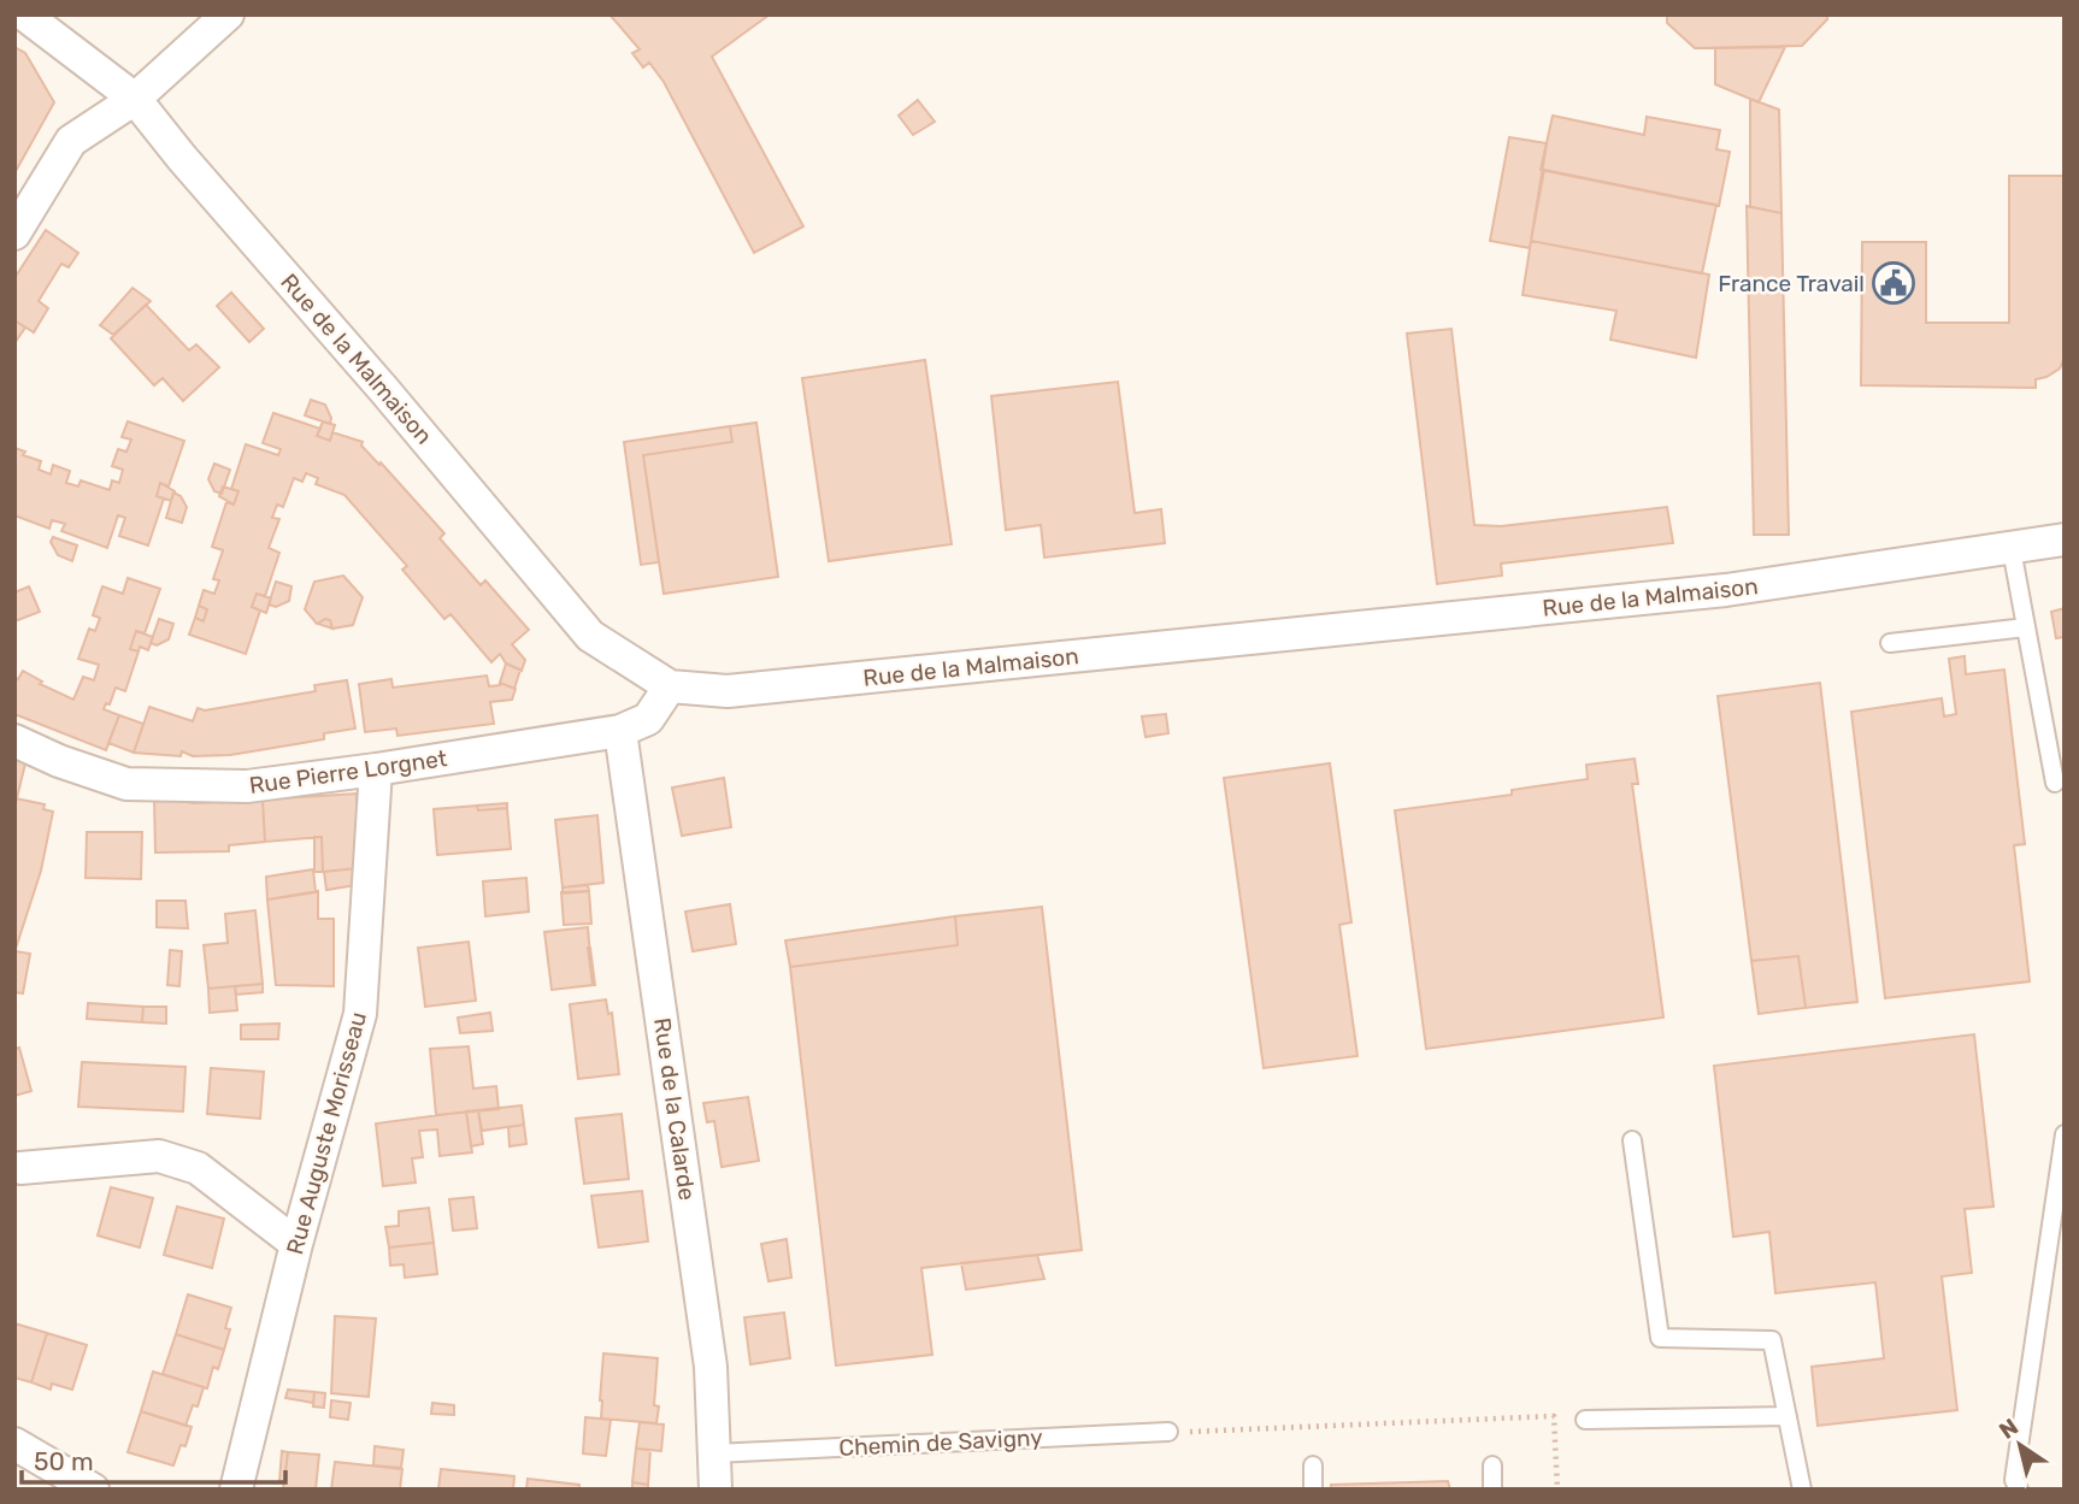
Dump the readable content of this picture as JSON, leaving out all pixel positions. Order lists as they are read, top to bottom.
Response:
{
  "streets": {
    "street": [
      "Rue de la Malmaison",
      "Rue Pierre Lorgnet",
      "Rue de la Calarde",
      "Rue Auguste Morisseau"
    ],
    "lane": ["Chemin de Savigny"]
  },
  "crossings": [
    ["Rue de la Malmaison", "Rue Pierre Lorgnet"],
    ["Rue Pierre Lorgnet", "Rue de la Calarde"],
    ["Rue Pierre Lorgnet", "Rue Auguste Morisseau"],
    ["Rue de la Calarde", "Chemin de Savigny"]
  ],
  "places": {
    "public building": ["France Travail"]
  },
  "scale_bar": "50 m",
  "north": "top left"
}
